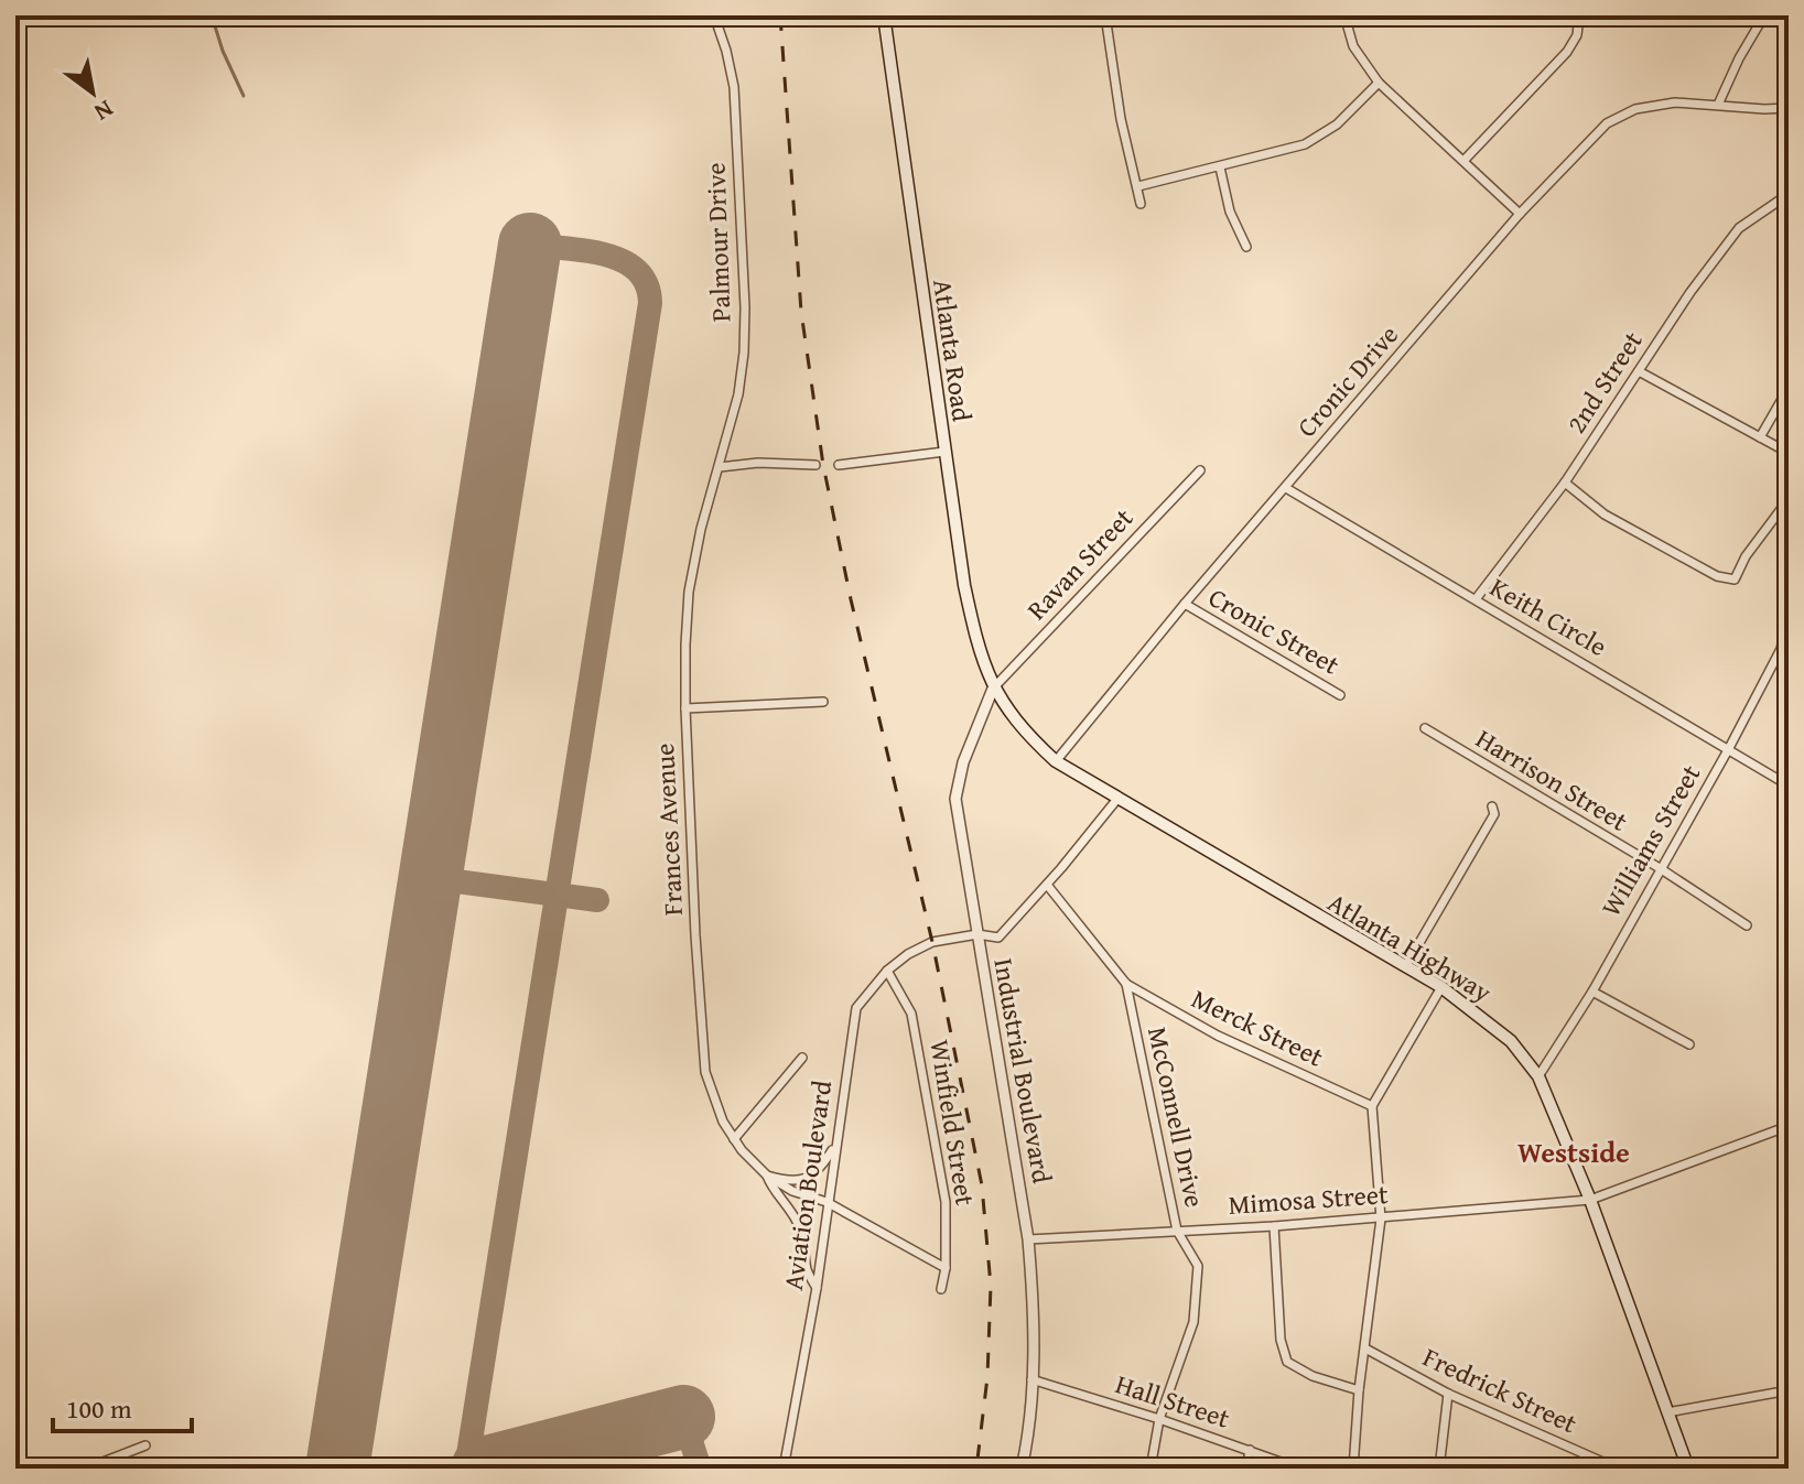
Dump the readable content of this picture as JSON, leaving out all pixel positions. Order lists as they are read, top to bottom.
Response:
{
  "streets": {
    "main road": ["Atlanta Road", "Atlanta Highway"],
    "street": [
      "Palmour Drive",
      "Cronic Drive",
      "2nd Street",
      "Ravan Street",
      "Keith Circle",
      "Cronic Street",
      "Harrison Street",
      "Frances Avenue",
      "Williams Street",
      "Merck Street",
      "Industrial Boulevard",
      "McConnell Drive",
      "Winfield Street",
      "Aviation Boulevard",
      "Mimosa Street",
      "Fredrick Street",
      "Hall Street"
    ]
  },
  "crossings": [
    ["Palmour Drive", "Frances Avenue"],
    ["Atlanta Road", "Ravan Street"],
    ["Atlanta Road", "Atlanta Highway"],
    ["Atlanta Road", "Industrial Boulevard"],
    ["Cronic Drive", "Keith Circle"],
    ["Cronic Drive", "Cronic Street"],
    ["Cronic Drive", "Atlanta Highway"],
    ["2nd Street", "Keith Circle"],
    ["Ravan Street", "Atlanta Highway"],
    ["Ravan Street", "Industrial Boulevard"],
    ["Keith Circle", "Williams Street"],
    ["Harrison Street", "Williams Street"],
    ["Frances Avenue", "Winfield Street"],
    ["Frances Avenue", "Aviation Boulevard"],
    ["Williams Street", "Atlanta Highway"],
    ["Atlanta Highway", "Industrial Boulevard"],
    ["Atlanta Highway", "Mimosa Street"],
    ["Merck Street", "McConnell Drive"],
    ["Industrial Boulevard", "Aviation Boulevard"],
    ["Industrial Boulevard", "Mimosa Street"],
    ["Industrial Boulevard", "Hall Street"],
    ["McConnell Drive", "Mimosa Street"],
    ["McConnell Drive", "Hall Street"],
    ["Winfield Street", "Aviation Boulevard"]
  ],
  "districts": ["Westside"],
  "scale_bar": "100 m",
  "north": "bottom right"
}
